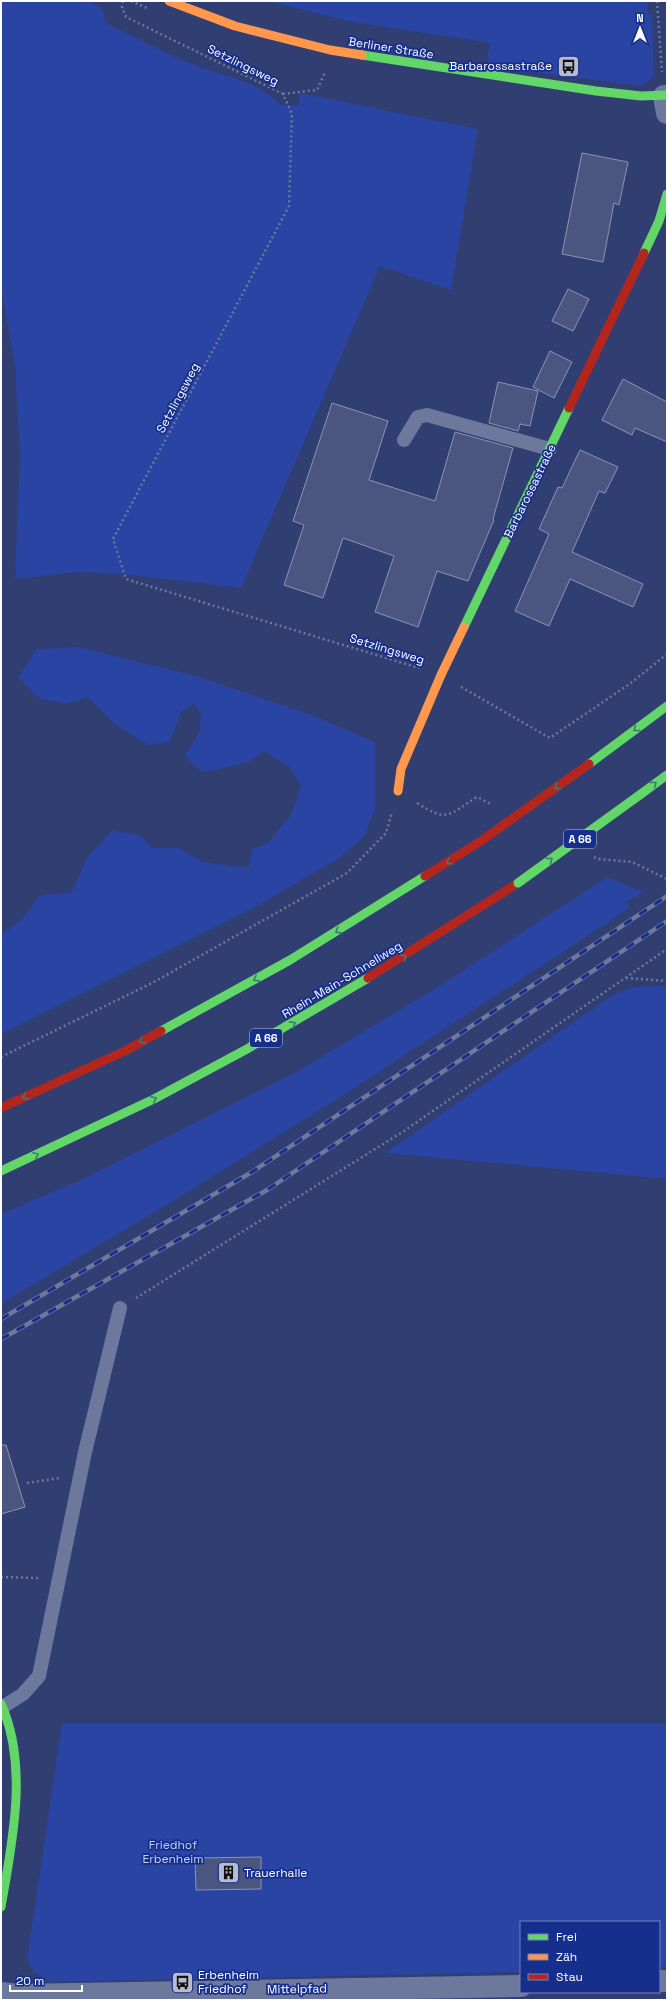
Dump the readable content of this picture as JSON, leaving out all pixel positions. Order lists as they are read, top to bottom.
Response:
{
  "streets": {
    "main road": [
      "Berliner Straße",
      "Barbarossastraße",
      "A 66",
      "Rhein-Main-Schnellweg"
    ],
    "street": ["Mittelpfad"],
    "path": ["Setzlingsweg"]
  },
  "crossings": [
    ["Setzlingsweg", "Barbarossastraße"]
  ],
  "parks": ["Friedhof Erbenheim"],
  "places": {
    "bus stop": ["Barbarossastraße", "Erbenheim Friedhof"],
    "building": ["Trauerhalle"]
  },
  "legend": ["Frei", "Zäh", "Stau"],
  "scale_bar": "20 m",
  "north": "top"
}
